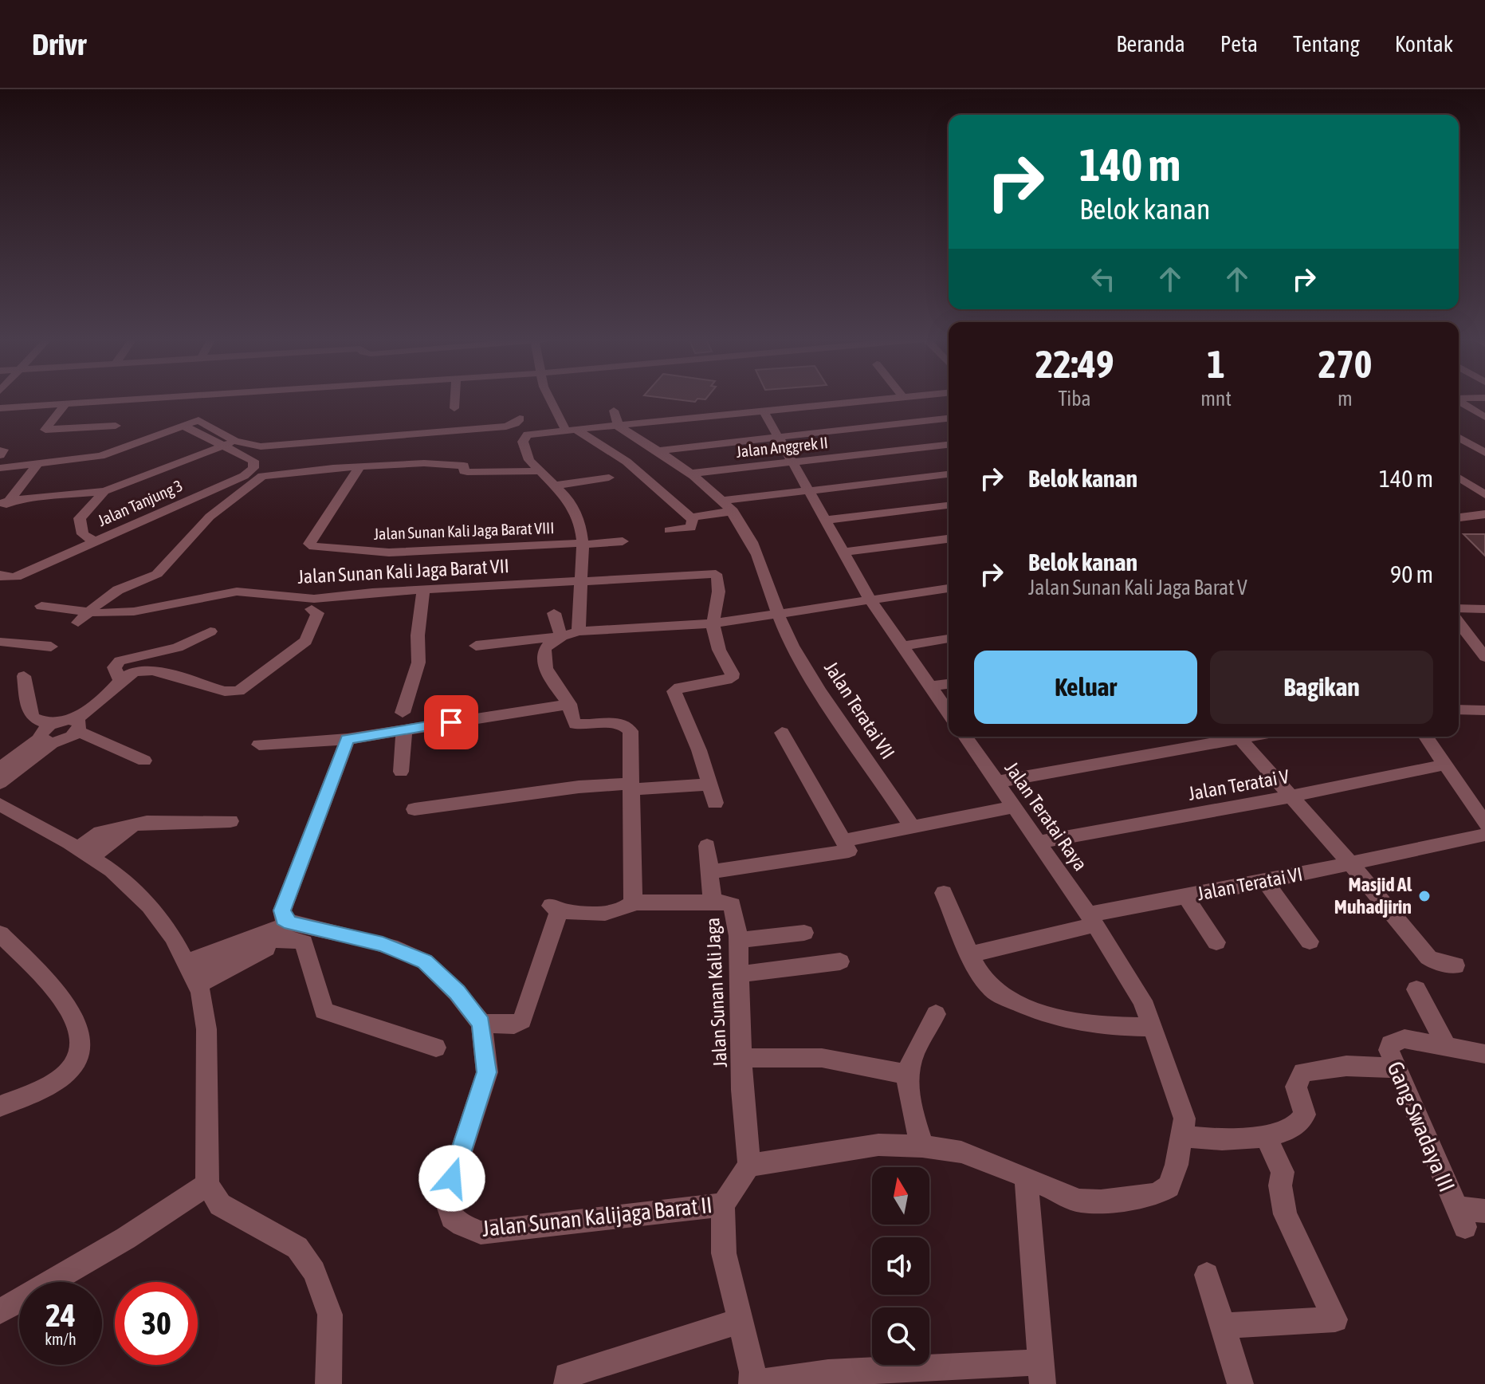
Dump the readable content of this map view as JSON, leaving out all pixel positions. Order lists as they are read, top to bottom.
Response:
{
  "streets": {
    "street": [
      "Jalan Anggrek II",
      "Jalan Tanjung 3",
      "Jalan Sunan Kali Jaga Barat VIII",
      "Jalan Sunan Kali Jaga Barat VII",
      "Jalan Teratai VII",
      "Jalan Teratai V",
      "Jalan Teratai Raya",
      "Jalan Teratai VI",
      "Jalan Sunan Kali Jaga",
      "Gang Swadaya III",
      "Jalan Sunan Kalijaga Barat II"
    ]
  },
  "crossings": [
    ["Jalan Anggrek II", "Jalan Teratai VII"],
    ["Jalan Anggrek II", "Jalan Teratai Raya"],
    ["Jalan Teratai V", "Jalan Teratai Raya"],
    ["Jalan Teratai Raya", "Jalan Teratai VI"]
  ],
  "places": ["Masjid Al Muhadjirin"],
  "north": "top",
  "page": {
    "header": "Drivr",
    "nav": [
      "Beranda",
      "Peta",
      "Tentang",
      "Kontak"
    ],
    "turn": ["140 m", "Belok kanan"],
    "eta": [
      "22:49",
      "Tiba",
      "1",
      "mnt",
      "270",
      "m"
    ],
    "list": [
      {
        "name": "Belok kanan",
        "value": "140 m"
      },
      {
        "name": "Belok kanan",
        "note": "Jalan Sunan Kali Jaga Barat V",
        "value": "90 m"
      }
    ],
    "buttons": ["Keluar", "Bagikan"],
    "speed": "24 km/h",
    "limit": "30"
  }
}
